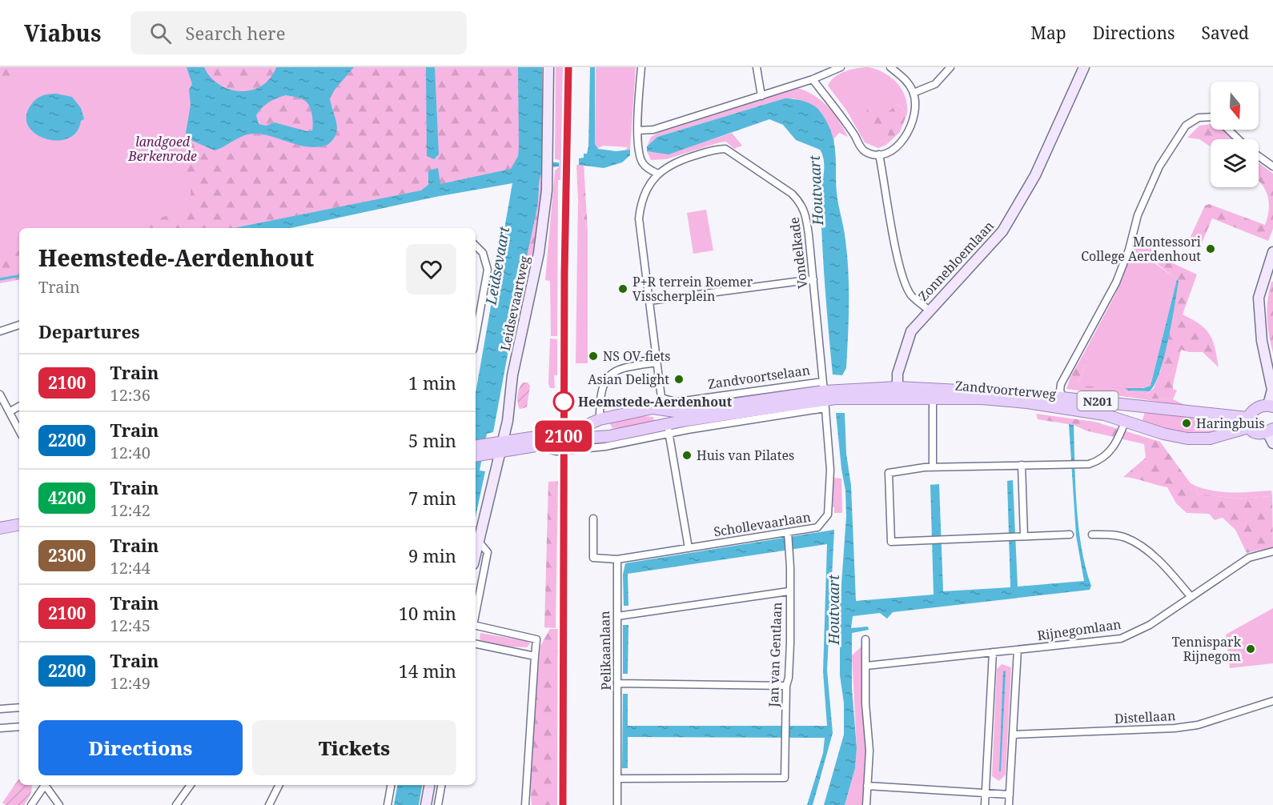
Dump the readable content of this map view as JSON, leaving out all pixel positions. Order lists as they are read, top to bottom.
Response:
{
  "streets": {
    "main road": ["Zandvoortselaan", "Zandvoorterweg", "N201"],
    "street": [
      "Vondelkade",
      "Zonnebloemlaan",
      "Leidsevaartweg",
      "Schollevaarlaan",
      "Rijnegomlaan",
      "Pelikaanlaan",
      "Jan van Gentlaan",
      "Distellaan"
    ]
  },
  "crossings": [
    ["Vondelkade", "Zandvoortselaan"],
    ["Vondelkade", "Schollevaarlaan"],
    ["Zonnebloemlaan", "Zandvoorterweg"],
    ["Leidsevaartweg", "Zandvoortselaan"],
    ["Zandvoortselaan", "Zandvoorterweg"],
    ["Zandvoortselaan", "Schollevaarlaan"],
    ["Zandvoorterweg", "N201"],
    ["Schollevaarlaan", "Pelikaanlaan"],
    ["Schollevaarlaan", "Jan van Gentlaan"],
    ["Pelikaanlaan", "Jan van Gentlaan"]
  ],
  "water": ["Houtvaart", "Leidsevaart"],
  "parks": ["landgoed Berkenrode"],
  "places": [
    "Montessori College Aerdenhout",
    "P+R terrein Roemer Visscherplein",
    "NS OV-fiets",
    "Asian Delight",
    "Heemstede-Aerdenhout",
    "Haringbuis",
    "Huis van Pilates",
    "Tennispark Rijnegom"
  ],
  "north": "bottom",
  "page": {
    "header": "Viabus",
    "search": "Search here",
    "nav": ["Map", "Directions", "Saved"],
    "on_map": "2100",
    "heading": [
      ["Heemstede-Aerdenhout", "Train"],
      "Departures"
    ],
    "list": [
      {
        "mark": "2100",
        "name": "Train",
        "note": "12:36",
        "value": "1 min"
      },
      {
        "mark": "2200",
        "name": "Train",
        "note": "12:40",
        "value": "5 min"
      },
      {
        "mark": "4200",
        "name": "Train",
        "note": "12:42",
        "value": "7 min"
      },
      {
        "mark": "2300",
        "name": "Train",
        "note": "12:44",
        "value": "9 min"
      },
      {
        "mark": "2100",
        "name": "Train",
        "note": "12:45",
        "value": "10 min"
      },
      {
        "mark": "2200",
        "name": "Train",
        "note": "12:49",
        "value": "14 min"
      }
    ],
    "buttons": ["Directions", "Tickets"]
  }
}
